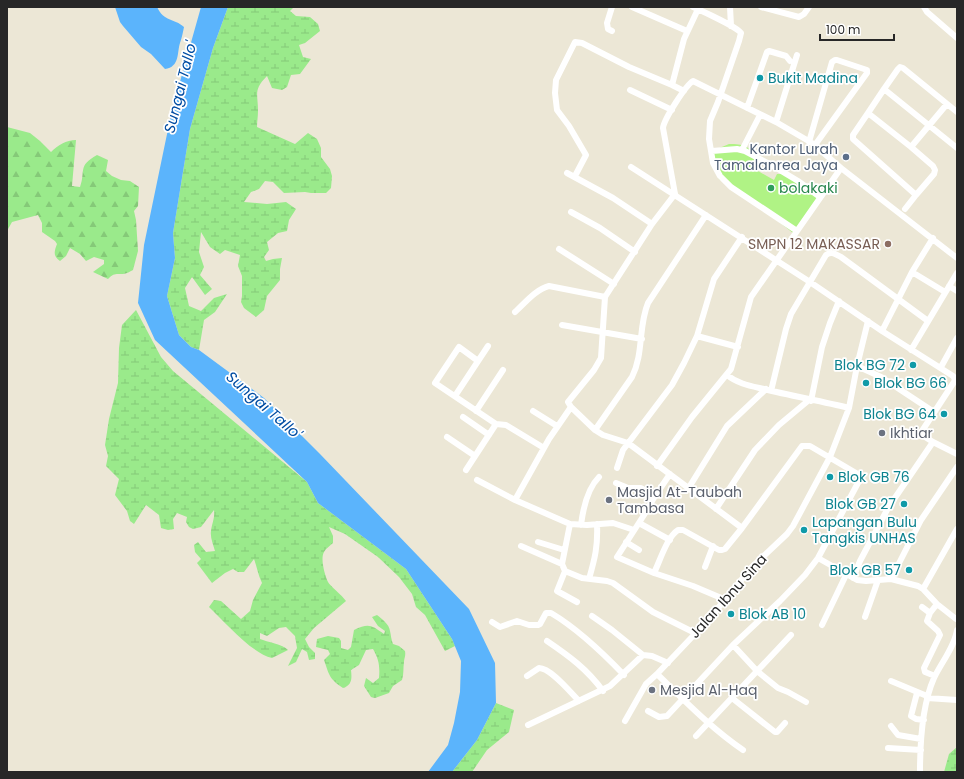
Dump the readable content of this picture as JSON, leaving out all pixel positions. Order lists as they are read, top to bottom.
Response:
{
  "streets": {
    "street": ["Jalan Ibnu Sina"]
  },
  "water": ["Sungai Tallo'"],
  "places": [
    "Bukit Madina",
    "Kantor Lurah Tamalanrea Jaya",
    "bolakaki",
    "SMPN 12 MAKASSAR",
    "Blok BG 72",
    "Blok BG 66",
    "Blok BG 64",
    "Ikhtiar",
    "Blok GB 76",
    "Masjid At-Taubah Tambasa",
    "Blok GB 27",
    "Lapangan Bulu Tangkis UNHAS",
    "Blok GB 57",
    "Blok AB 10",
    "Mesjid Al-Haq"
  ],
  "scale_bar": "100 m"
}
